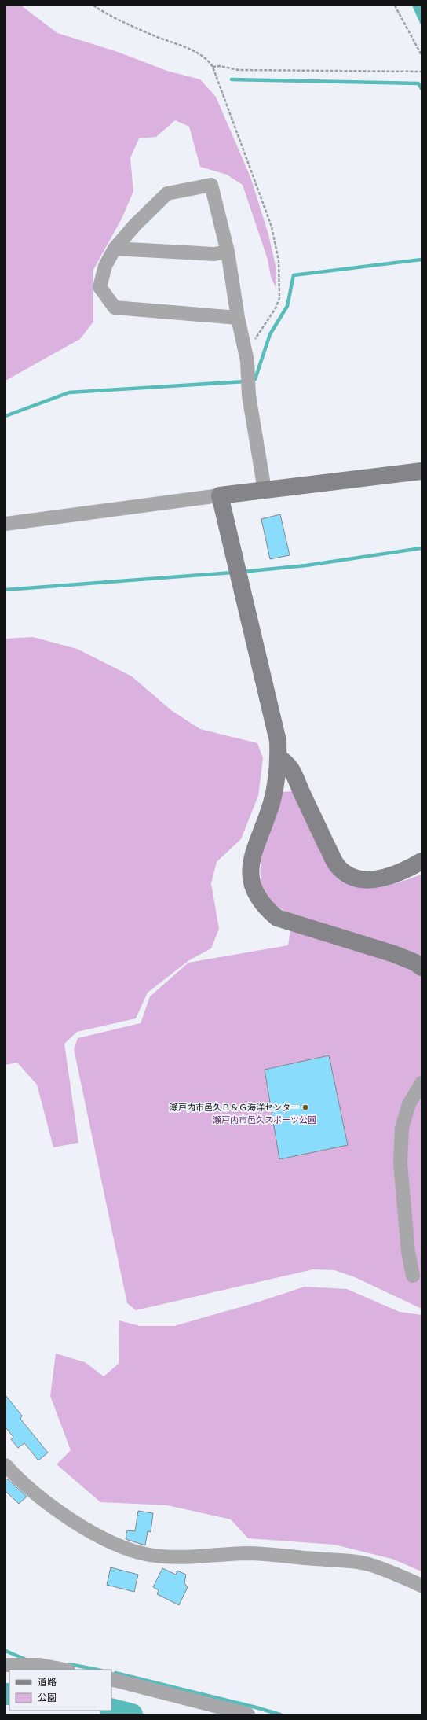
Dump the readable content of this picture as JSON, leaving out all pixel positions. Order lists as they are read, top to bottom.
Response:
{
  "parks": ["瀬戸内市邑久スポーツ公園"],
  "places": ["瀬戸内市邑久Ｂ＆Ｇ海洋センター"],
  "legend": ["道路", "公園"]
}
